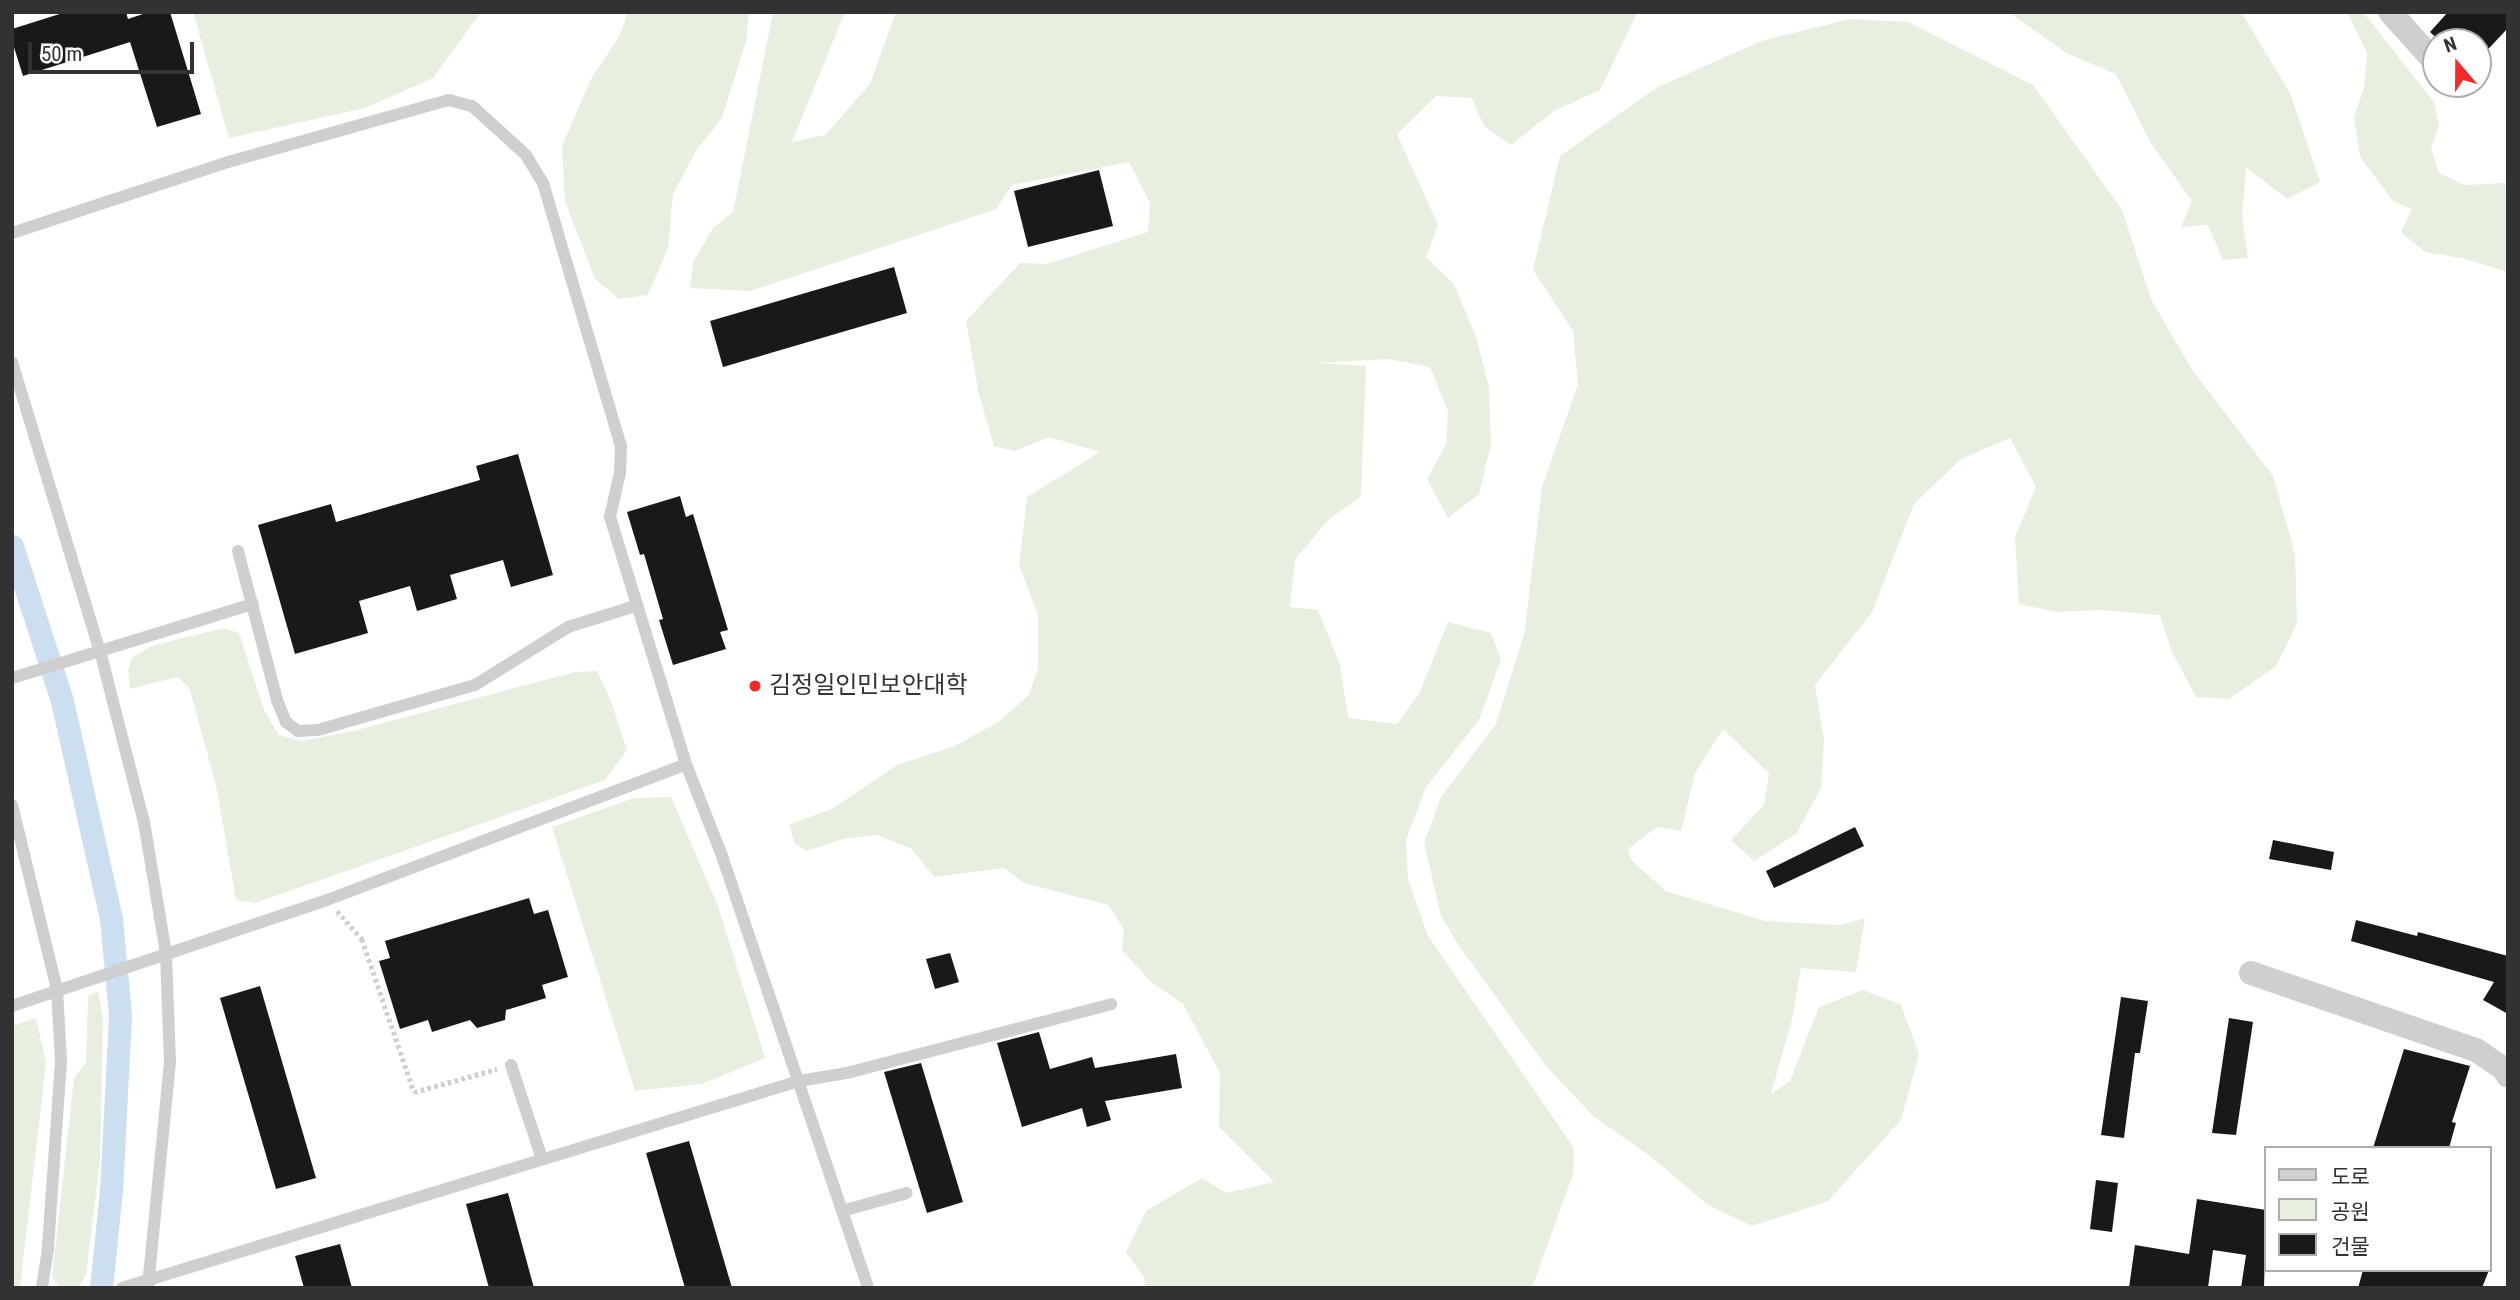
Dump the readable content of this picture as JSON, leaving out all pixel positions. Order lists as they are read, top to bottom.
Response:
{
  "places": ["김정일인민보안대학"],
  "legend": ["도로", "공원", "건물"],
  "scale_bar": "50 m",
  "north": "top"
}
